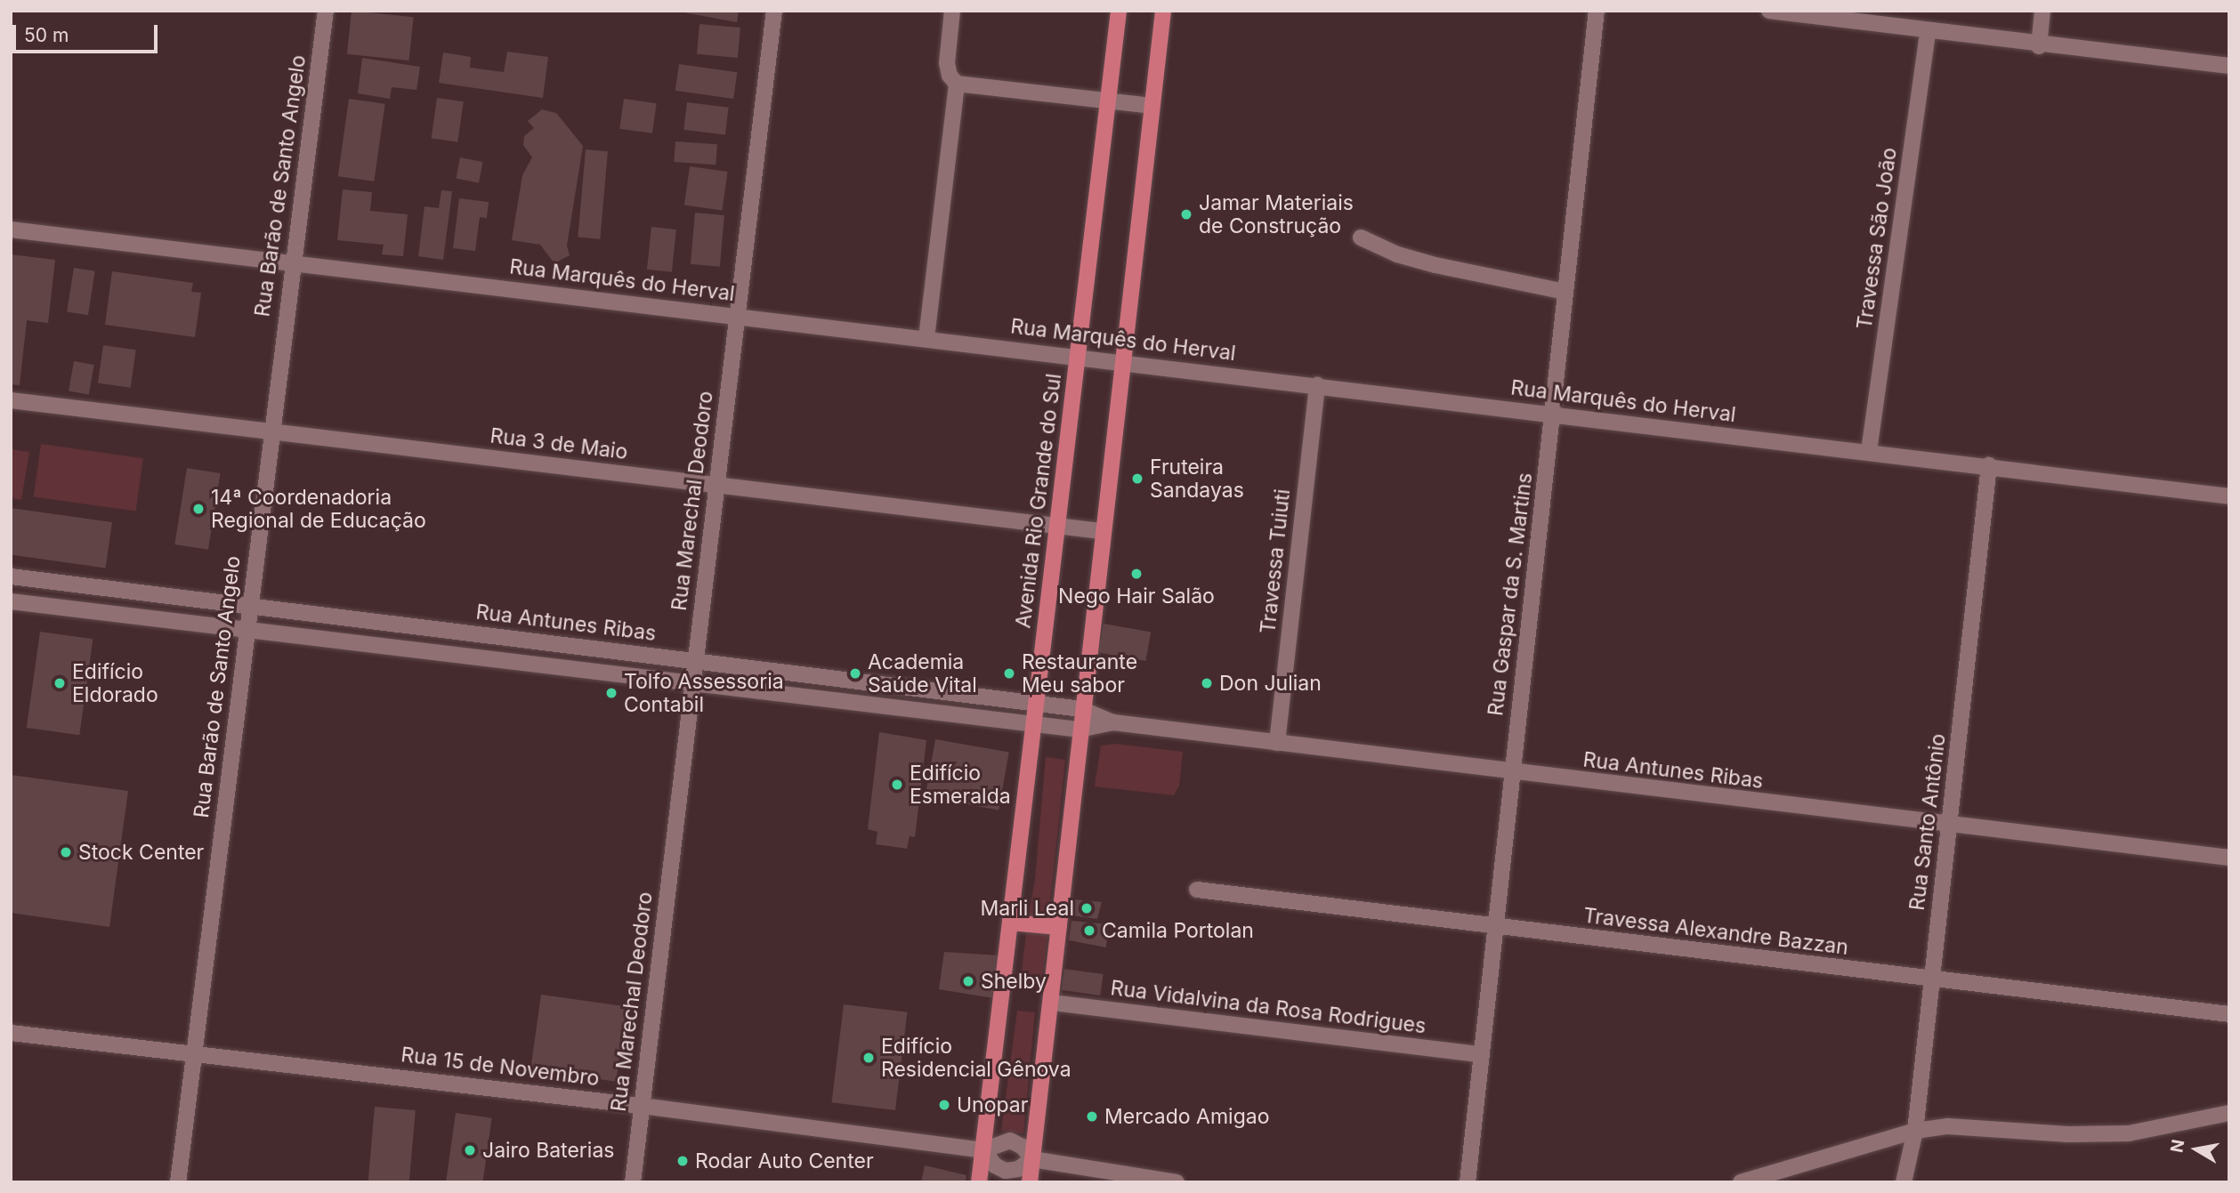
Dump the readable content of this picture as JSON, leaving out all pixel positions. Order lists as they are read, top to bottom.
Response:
{
  "streets": {
    "main road": ["Avenida Rio Grande do Sul"],
    "street": [
      "Rua Barão de Santo Angelo",
      "Travessa São João",
      "Rua Marquês do Herval",
      "Rua 3 de Maio",
      "Rua Marechal Deodoro",
      "Travessa Tuiuti",
      "Rua Gaspar da S. Martins",
      "Rua Antunes Ribas",
      "Rua Santo Antônio",
      "Travessa Alexandre Bazzan",
      "Rua Vidalvina da Rosa Rodrigues",
      "Rua 15 de Novembro"
    ]
  },
  "crossings": [
    ["Rua Barão de Santo Angelo", "Rua Marquês do Herval"],
    ["Rua Barão de Santo Angelo", "Rua 3 de Maio"],
    ["Rua Barão de Santo Angelo", "Rua Antunes Ribas"],
    ["Rua Barão de Santo Angelo", "Rua 15 de Novembro"],
    ["Travessa São João", "Rua Marquês do Herval"],
    ["Rua Marquês do Herval", "Rua Marechal Deodoro"],
    ["Rua Marquês do Herval", "Avenida Rio Grande do Sul"],
    ["Rua Marquês do Herval", "Travessa Tuiuti"],
    ["Rua Marquês do Herval", "Rua Gaspar da S. Martins"],
    ["Rua Marquês do Herval", "Rua Santo Antônio"],
    ["Rua 3 de Maio", "Rua Marechal Deodoro"],
    ["Rua 3 de Maio", "Avenida Rio Grande do Sul"],
    ["Rua Marechal Deodoro", "Rua Antunes Ribas"],
    ["Rua Marechal Deodoro", "Rua 15 de Novembro"],
    ["Avenida Rio Grande do Sul", "Rua Antunes Ribas"],
    ["Avenida Rio Grande do Sul", "Rua 15 de Novembro"],
    ["Travessa Tuiuti", "Rua Antunes Ribas"],
    ["Rua Gaspar da S. Martins", "Rua Antunes Ribas"],
    ["Rua Gaspar da S. Martins", "Travessa Alexandre Bazzan"],
    ["Rua Gaspar da S. Martins", "Rua Vidalvina da Rosa Rodrigues"],
    ["Rua Antunes Ribas", "Rua Santo Antônio"],
    ["Rua Santo Antônio", "Travessa Alexandre Bazzan"]
  ],
  "places": [
    "Jamar Materiais de Construção",
    "Fruteira Sandayas",
    "14ª Coordenadoria Regional de Educação",
    "Nego Hair Salão",
    "Academia Saúde Vital",
    "Restaurante Meu sabor",
    "Edifício Eldorado",
    "Don Julian",
    "Tolfo Assessoria Contabil",
    "Edifício Esmeralda",
    "Stock Center",
    "Marli Leal",
    "Camila Portolan",
    "Shelby",
    "Edifício Residencial Gênova",
    "Unopar",
    "Mercado Amigao",
    "Jairo Baterias",
    "Rodar Auto Center"
  ],
  "scale_bar": "50 m",
  "north": "left"
}
